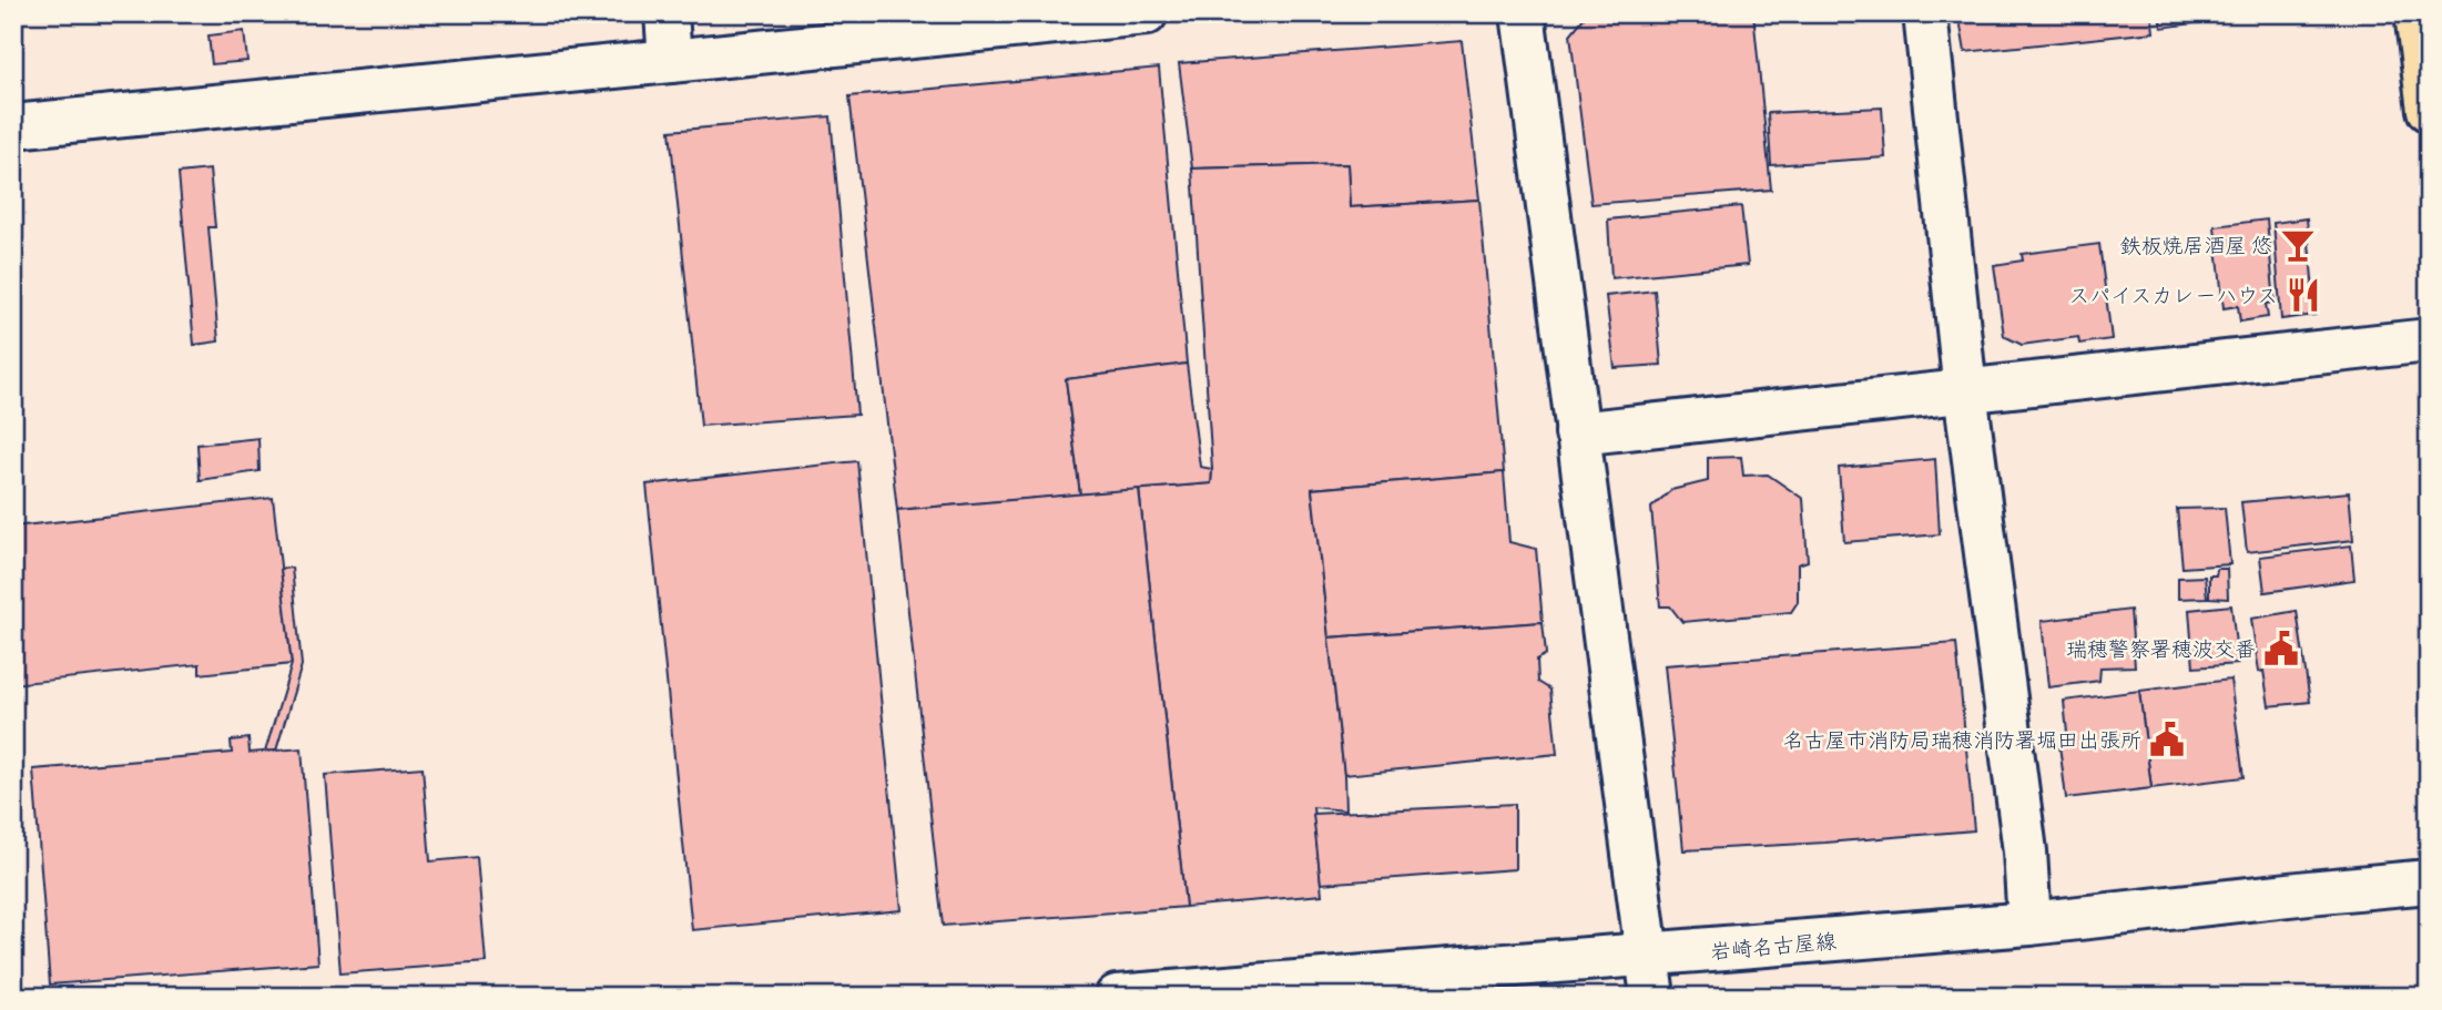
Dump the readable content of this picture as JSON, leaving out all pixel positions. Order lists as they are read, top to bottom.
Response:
{
  "streets": {
    "street": ["岩崎名古屋線"]
  },
  "places": {
    "bar": ["鉄板焼居酒屋 悠"],
    "restaurant": ["スパイスカレーハウス"],
    "public building": ["瑞穂警察署穂波交番", "名古屋市消防局瑞穂消防署堀田出張所"]
  }
}
